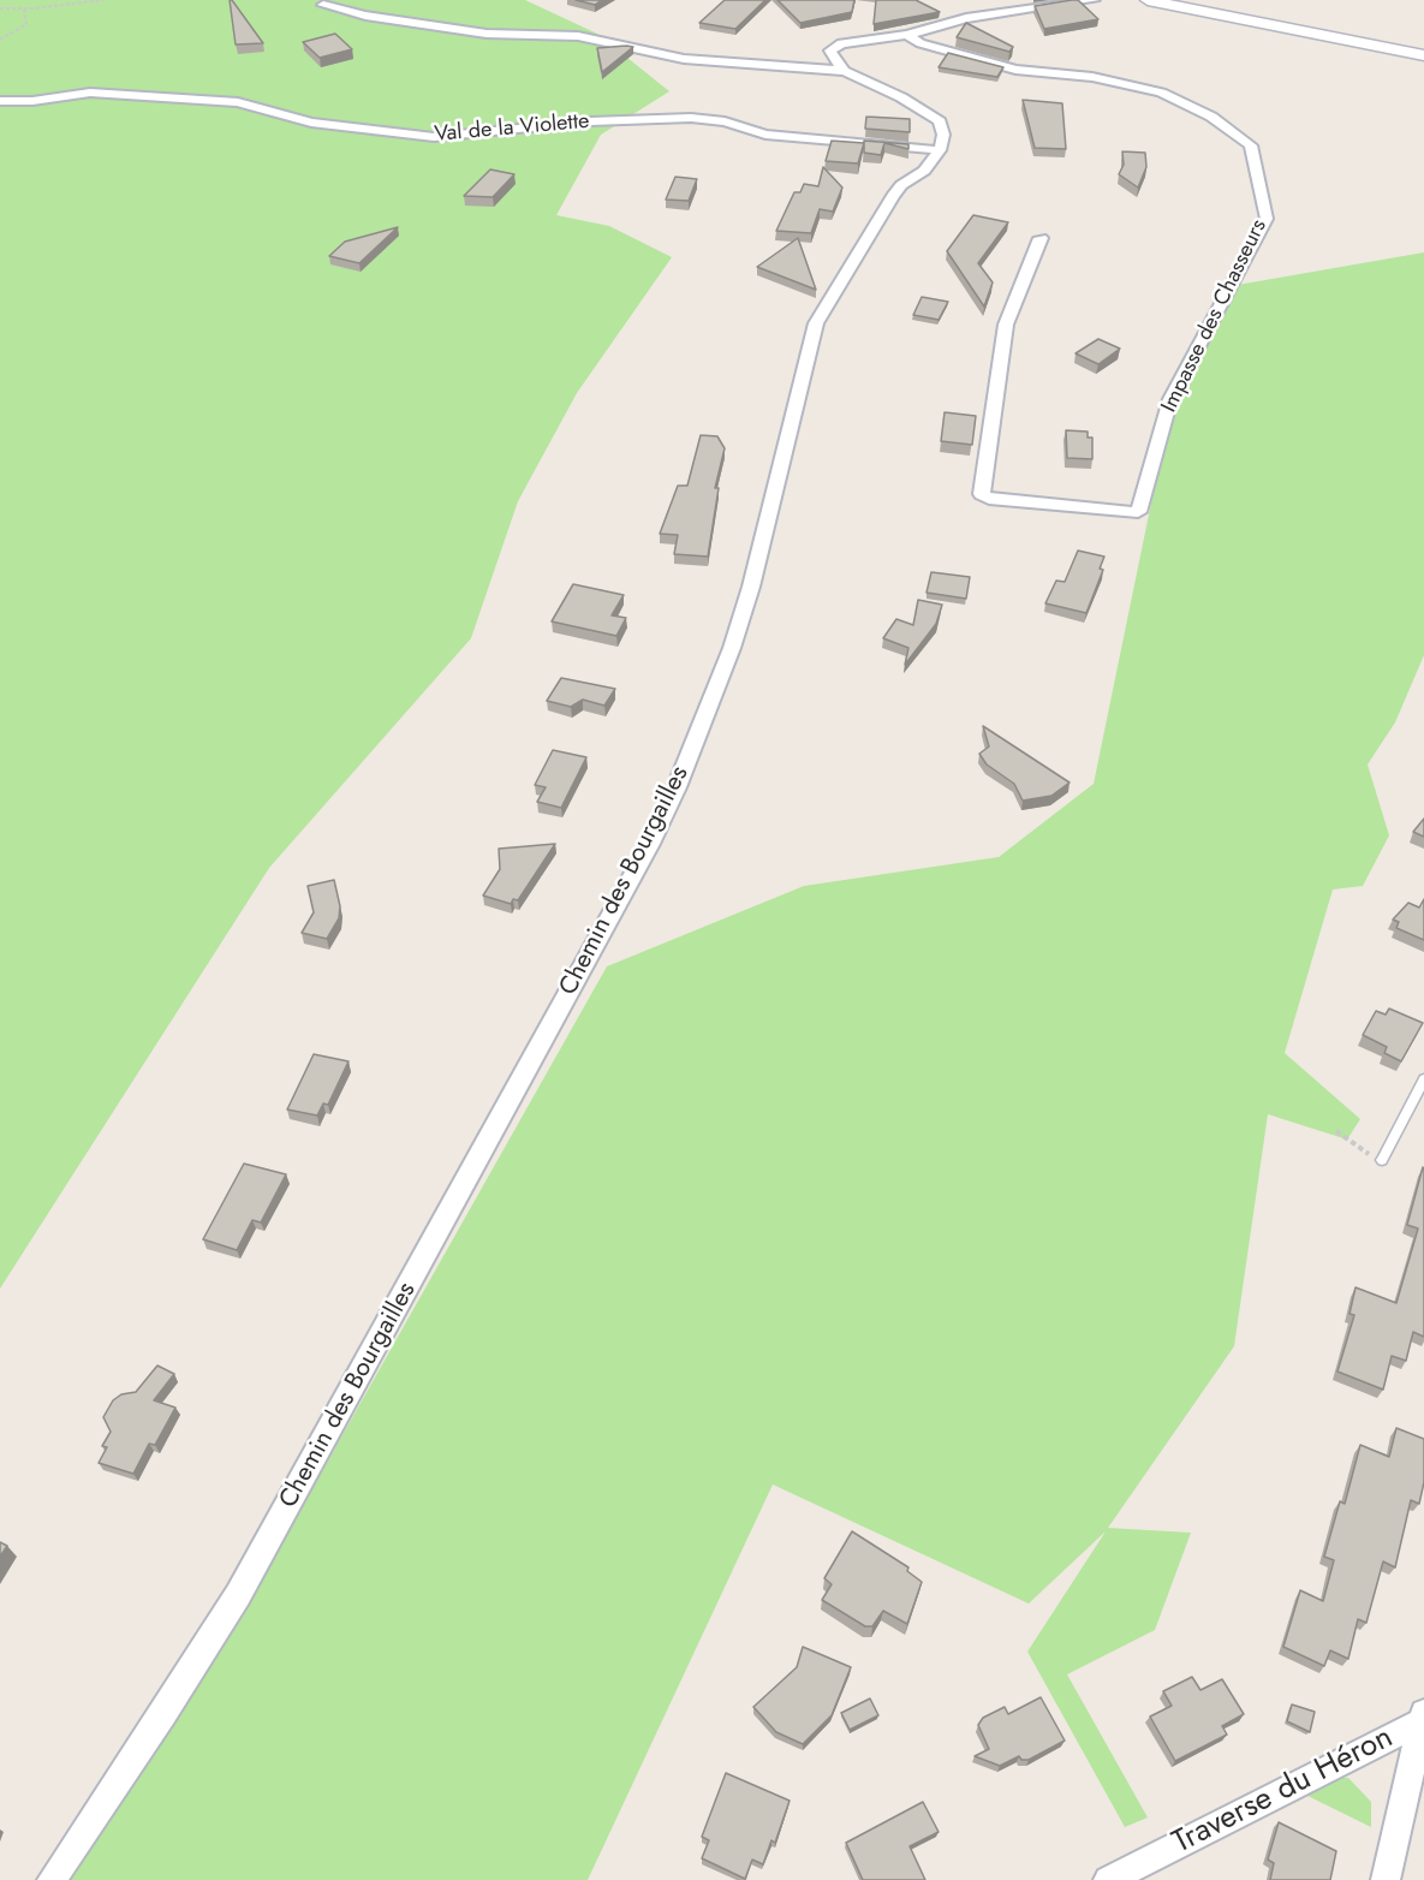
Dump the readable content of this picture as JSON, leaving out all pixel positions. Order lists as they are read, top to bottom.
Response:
{
  "streets": {
    "street": [
      "Val de la Violette",
      "Impasse des Chasseurs",
      "Chemin des Bourgailles",
      "Traverse du Héron"
    ]
  },
  "crossings": [
    ["Val de la Violette", "Chemin des Bourgailles"]
  ]
}
